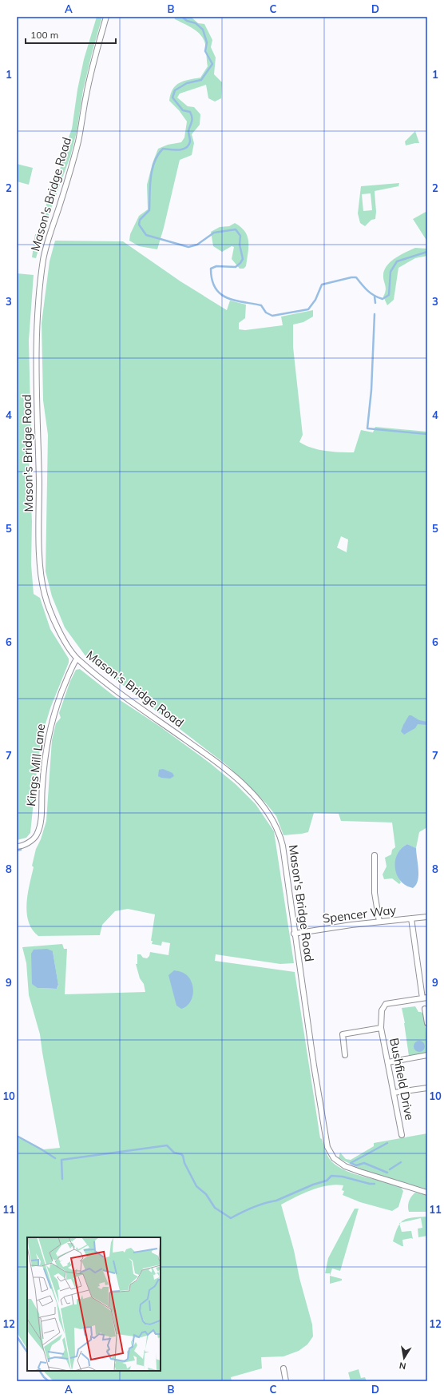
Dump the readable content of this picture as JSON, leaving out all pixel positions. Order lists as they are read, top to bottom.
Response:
{
  "streets": {
    "street": [
      "Mason's Bridge Road",
      "Kings Mill Lane",
      "Spencer Way",
      "Bushfield Drive"
    ]
  },
  "crossings": [
    ["Mason's Bridge Road", "Kings Mill Lane"],
    ["Mason's Bridge Road", "Spencer Way"]
  ],
  "scale_bar": "100 m",
  "north": "bottom",
  "grid": {
    "columns": [
      "A",
      "B",
      "C",
      "D"
    ],
    "rows": [
      "1",
      "2",
      "3",
      "4",
      "5",
      "6",
      "7",
      "8",
      "9",
      "10",
      "11",
      "12"
    ]
  }
}
